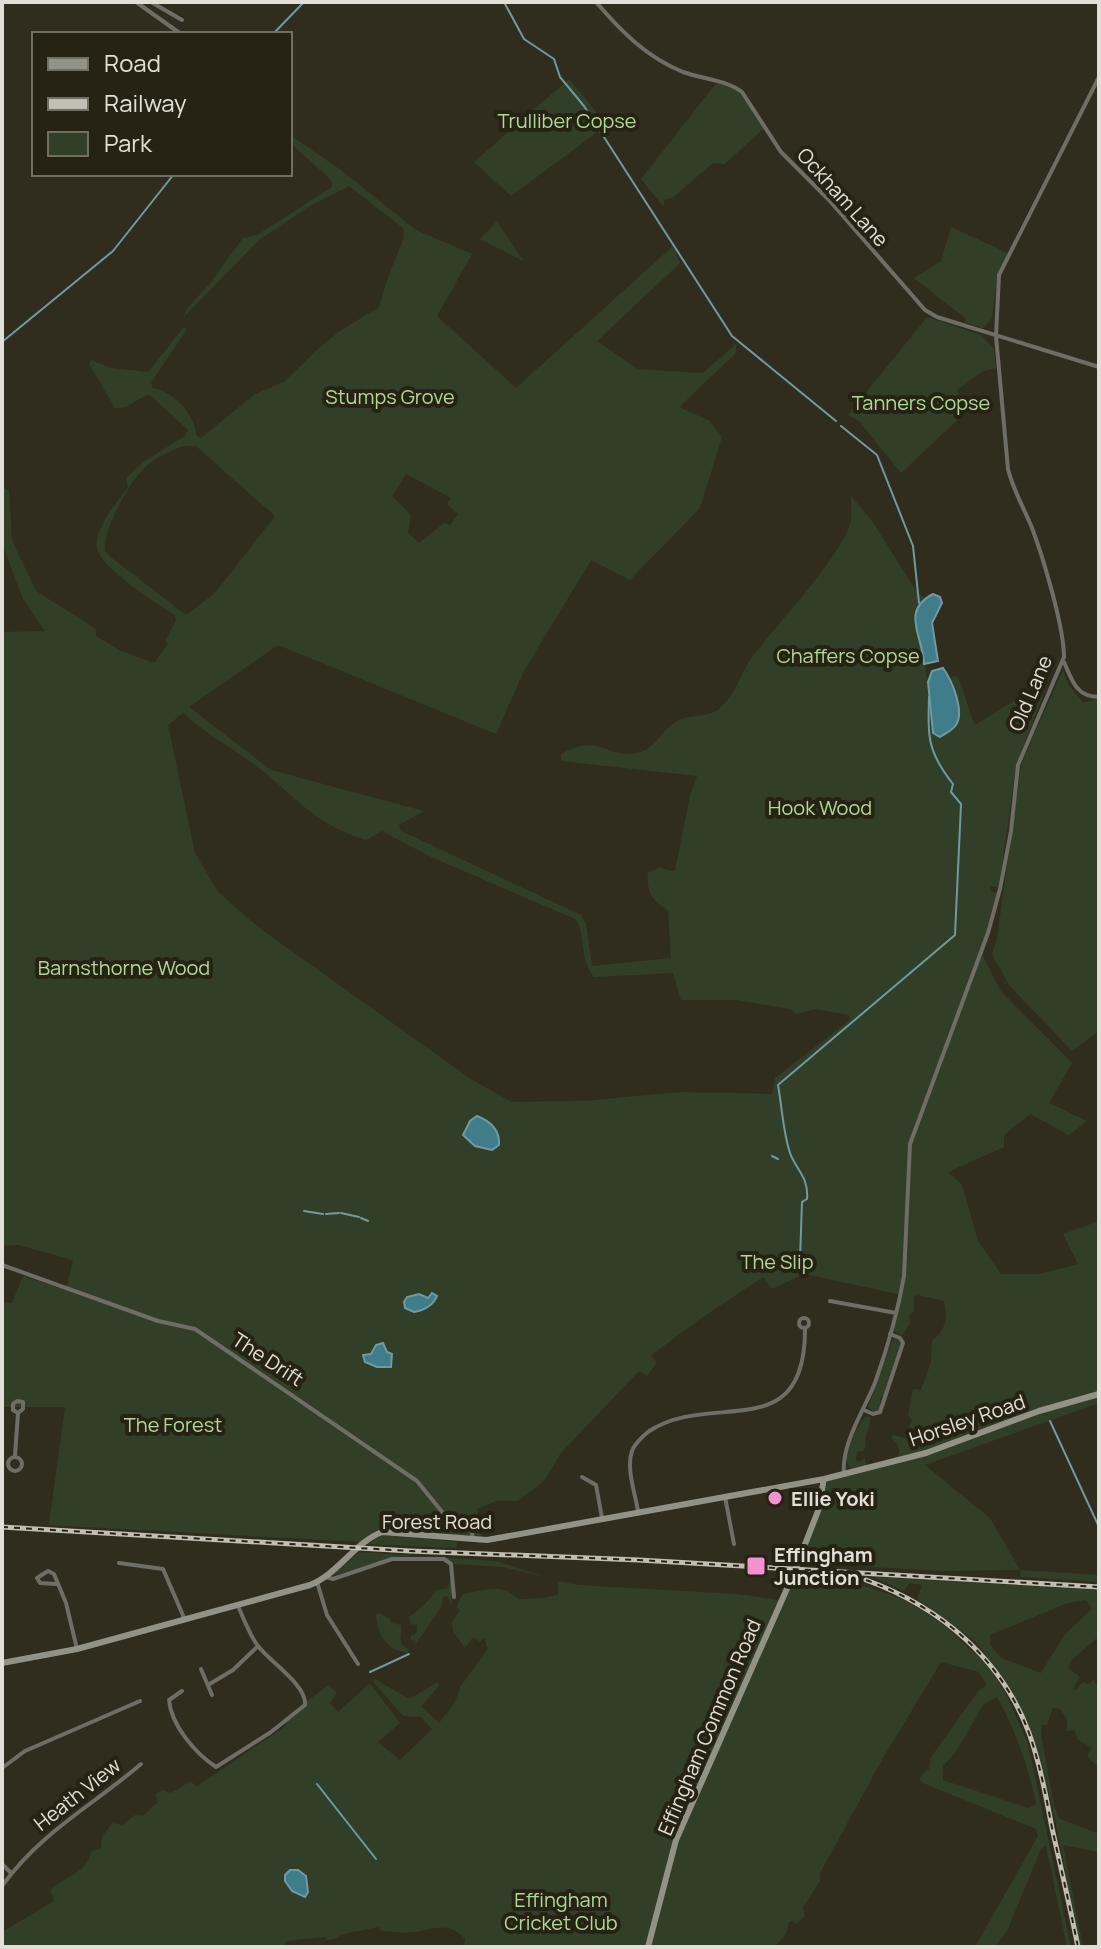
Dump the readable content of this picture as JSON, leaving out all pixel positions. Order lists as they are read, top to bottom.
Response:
{
  "streets": {
    "street": [
      "Ockham Lane",
      "Old Lane",
      "The Drift",
      "Horsley Road",
      "Forest Road",
      "Effingham Common Road",
      "Heath View"
    ]
  },
  "crossings": [
    ["Ockham Lane", "Old Lane"],
    ["Old Lane", "Horsley Road"],
    ["Old Lane", "Forest Road"],
    ["The Drift", "Forest Road"],
    ["Horsley Road", "Forest Road"],
    ["Forest Road", "Effingham Common Road"]
  ],
  "parks": [
    "Trulliber Copse",
    "Stumps Grove",
    "Tanners Copse",
    "Chaffers Copse",
    "Hook Wood",
    "Barnsthorne Wood",
    "The Slip",
    "The Forest",
    "Effingham Cricket Club"
  ],
  "places": {
    "other": ["Ellie Yoki"],
    "transit": ["Effingham Junction"]
  },
  "legend": ["Road", "Railway", "Park"]
}
